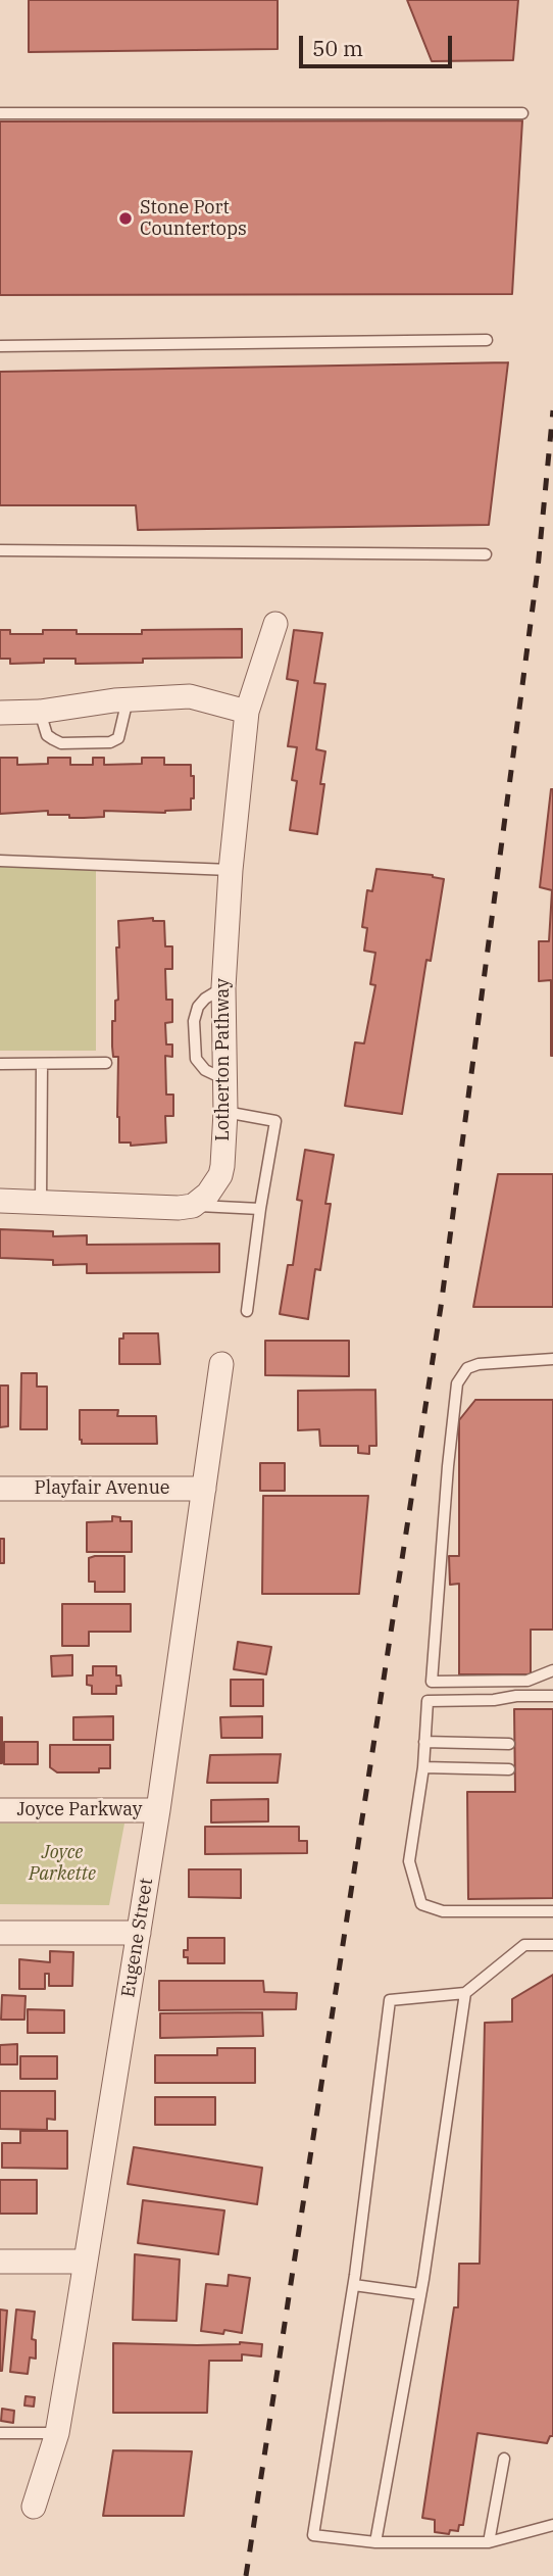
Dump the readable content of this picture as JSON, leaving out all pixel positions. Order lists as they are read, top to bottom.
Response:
{
  "streets": {
    "street": [
      "Lotherton Pathway",
      "Playfair Avenue",
      "Joyce Parkway",
      "Eugene Street"
    ]
  },
  "crossings": [
    ["Playfair Avenue", "Eugene Street"],
    ["Joyce Parkway", "Eugene Street"]
  ],
  "parks": ["Joyce Parkette"],
  "places": ["Stone Port Countertops"],
  "scale_bar": "50 m"
}
